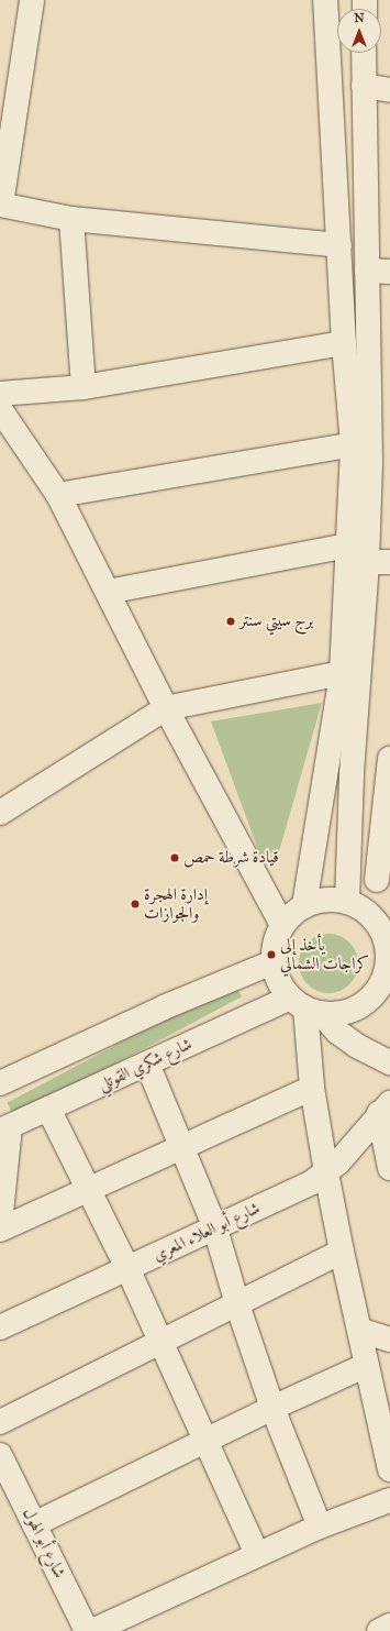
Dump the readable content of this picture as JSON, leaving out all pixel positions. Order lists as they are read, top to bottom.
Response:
{
  "streets": {
    "street": ["شارع شكري القوتلي", "شارع أبو العلاء المعري", "شارع أبو الهول"]
  },
  "places": [
    "برج سيتي سنتر",
    "قيادة شرطة حمص",
    "إدارة الهجرة والجوازات",
    "يأخذ إلى كراجات الشمالي"
  ],
  "north": "top"
}
